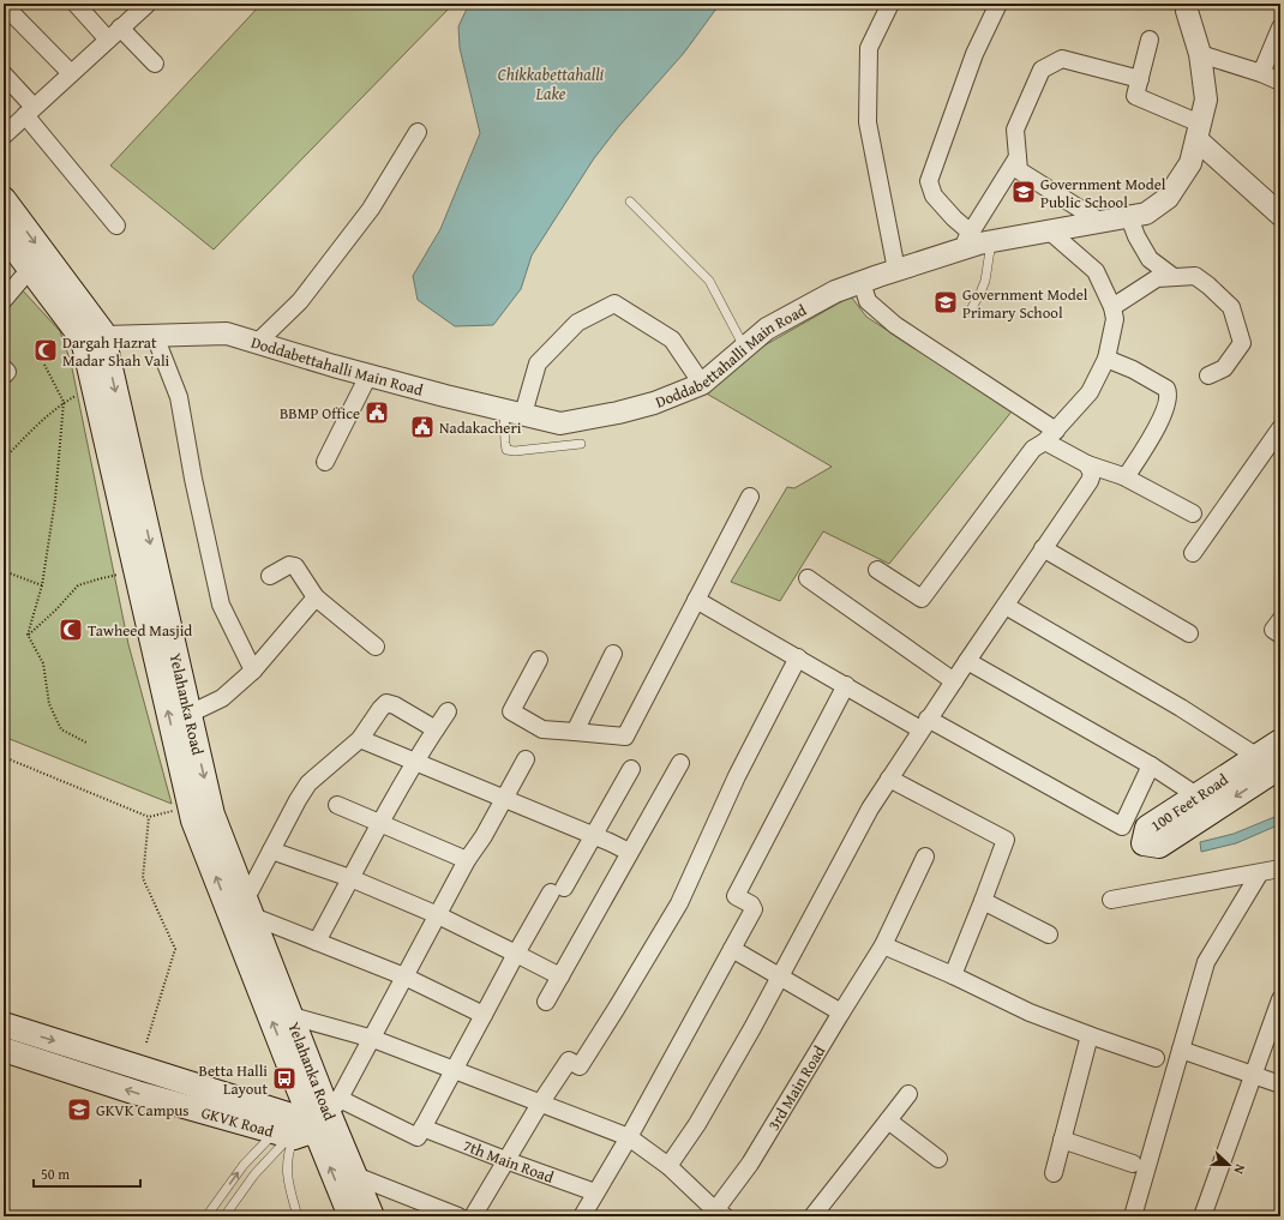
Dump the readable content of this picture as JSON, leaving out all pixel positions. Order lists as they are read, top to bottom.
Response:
{
  "streets": {
    "main road": ["Yelahanka Road", "100 Feet Road", "GKVK Road"],
    "street": ["Doddabettahalli Main Road", "3rd Main Road", "7th Main Road"]
  },
  "crossings": [
    ["Doddabettahalli Main Road", "Yelahanka Road"],
    ["Yelahanka Road", "GKVK Road"]
  ],
  "water": ["Chikkabettahalli Lake"],
  "places": {
    "school or university": ["Government Model Public School", "Government Model Primary School", "GKVK Campus"],
    "mosque": ["Dargah Hazrat Madar Shah Vali", "Tawheed Masjid"],
    "public building": ["BBMP Office", "Nadakacheri"],
    "bus stop": ["Betta Halli Layout"]
  },
  "scale_bar": "50 m",
  "north": "right"
}
